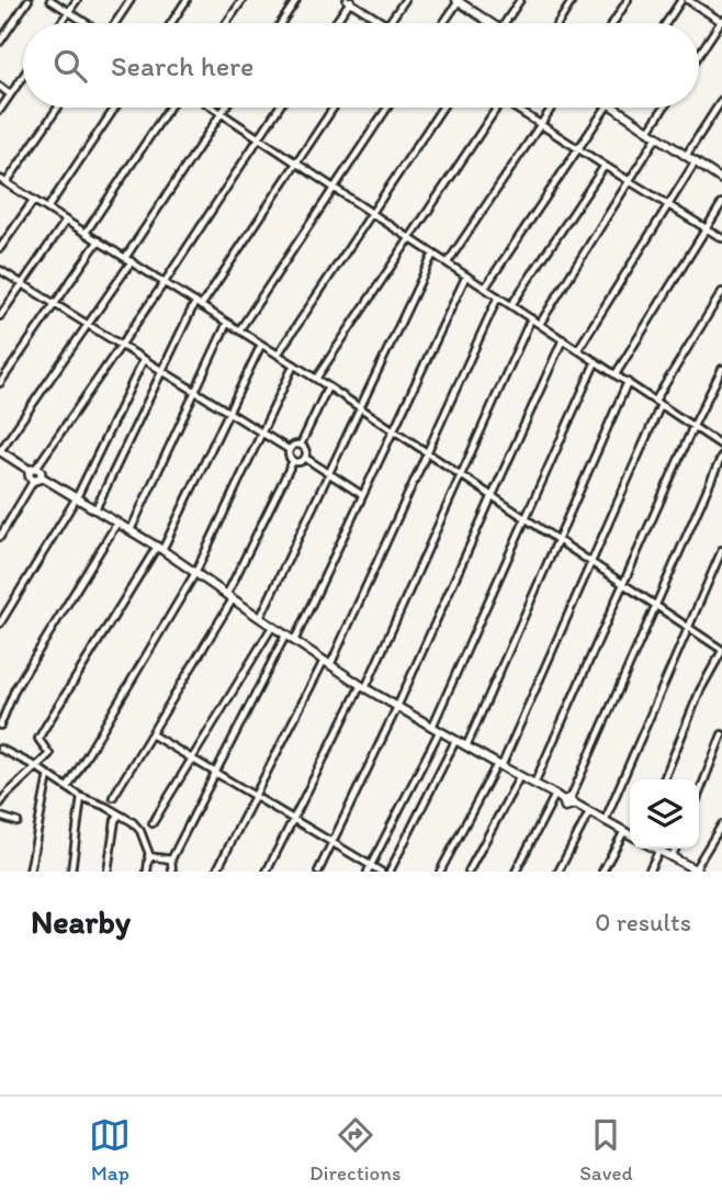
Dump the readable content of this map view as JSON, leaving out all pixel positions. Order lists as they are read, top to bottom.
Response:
{
  "page": {
    "search": "Search here",
    "heading": ["Nearby", "0 results"],
    "nav": ["Map", "Directions", "Saved"]
  }
}
